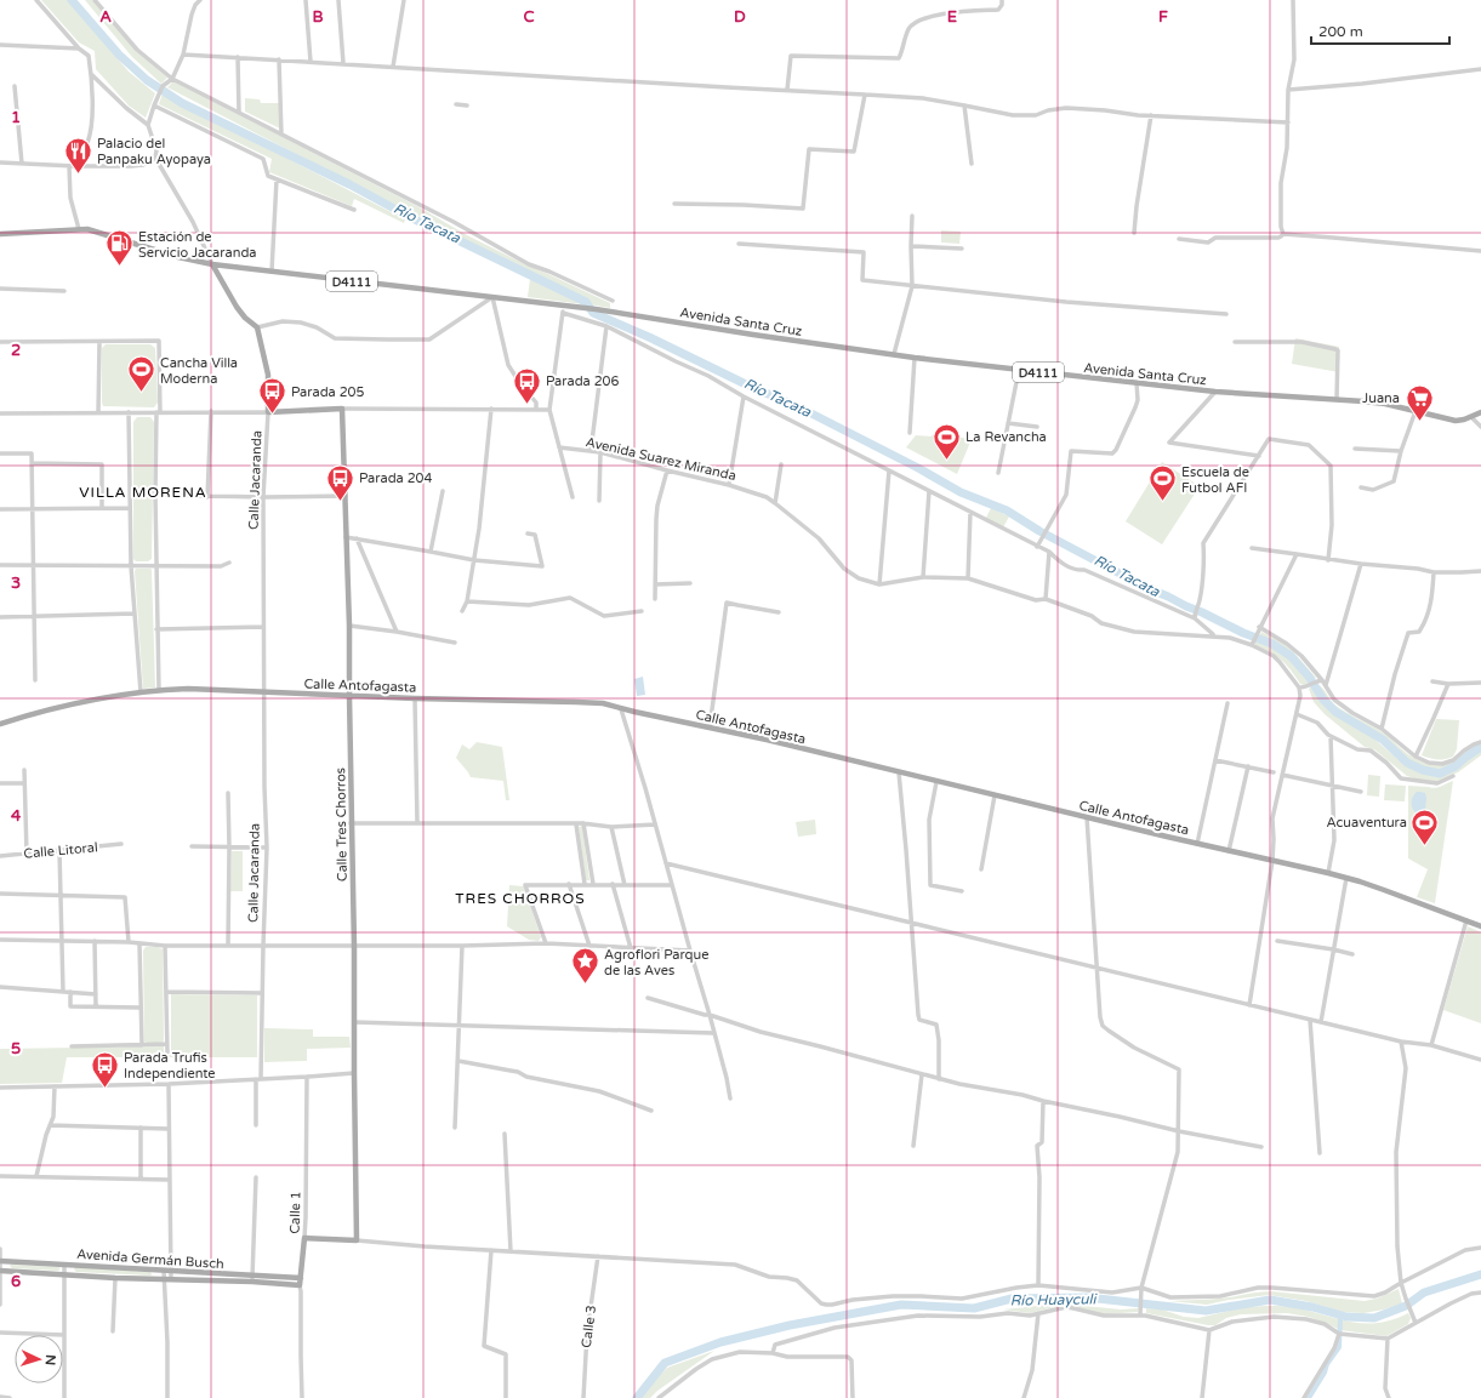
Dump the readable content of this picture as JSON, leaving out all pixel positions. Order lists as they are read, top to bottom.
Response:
{
  "streets": {
    "main road": [
      "D4111",
      "Avenida Santa Cruz",
      "Calle Jacaranda",
      "Calle Antofagasta",
      "Calle Tres Chorros",
      "Calle 1",
      "Avenida Germán Busch"
    ],
    "street": ["Avenida Suarez Miranda", "Calle Litoral", "Calle 3"]
  },
  "crossings": [
    ["Calle Jacaranda", "Calle Antofagasta"],
    ["Calle Antofagasta", "Calle Tres Chorros"],
    ["Calle 1", "Avenida Germán Busch"]
  ],
  "districts": ["VILLA MORENA", "TRES CHORROS"],
  "water": ["Río Tacata", "Río Huayculi"],
  "places": {
    "restaurant": ["Palacio del Panpaku Ayopaya"],
    "fuel station": ["Estación de Servicio Jacaranda"],
    "sports": [
      "Cancha Villa Moderna",
      "La Revancha",
      "Escuela de Futbol AFI",
      "Acuaventura"
    ],
    "bus stop": [
      "Parada 206",
      "Parada 205",
      "Parada 204",
      "Parada Trufis Independiente"
    ],
    "supermarket": ["Juana"],
    "place": ["Agroflori Parque de las Aves"]
  },
  "scale_bar": "200 m",
  "north": "right",
  "grid": {
    "columns": [
      "A",
      "B",
      "C",
      "D",
      "E",
      "F"
    ],
    "rows": [
      "1",
      "2",
      "3",
      "4",
      "5",
      "6"
    ]
  }
}
